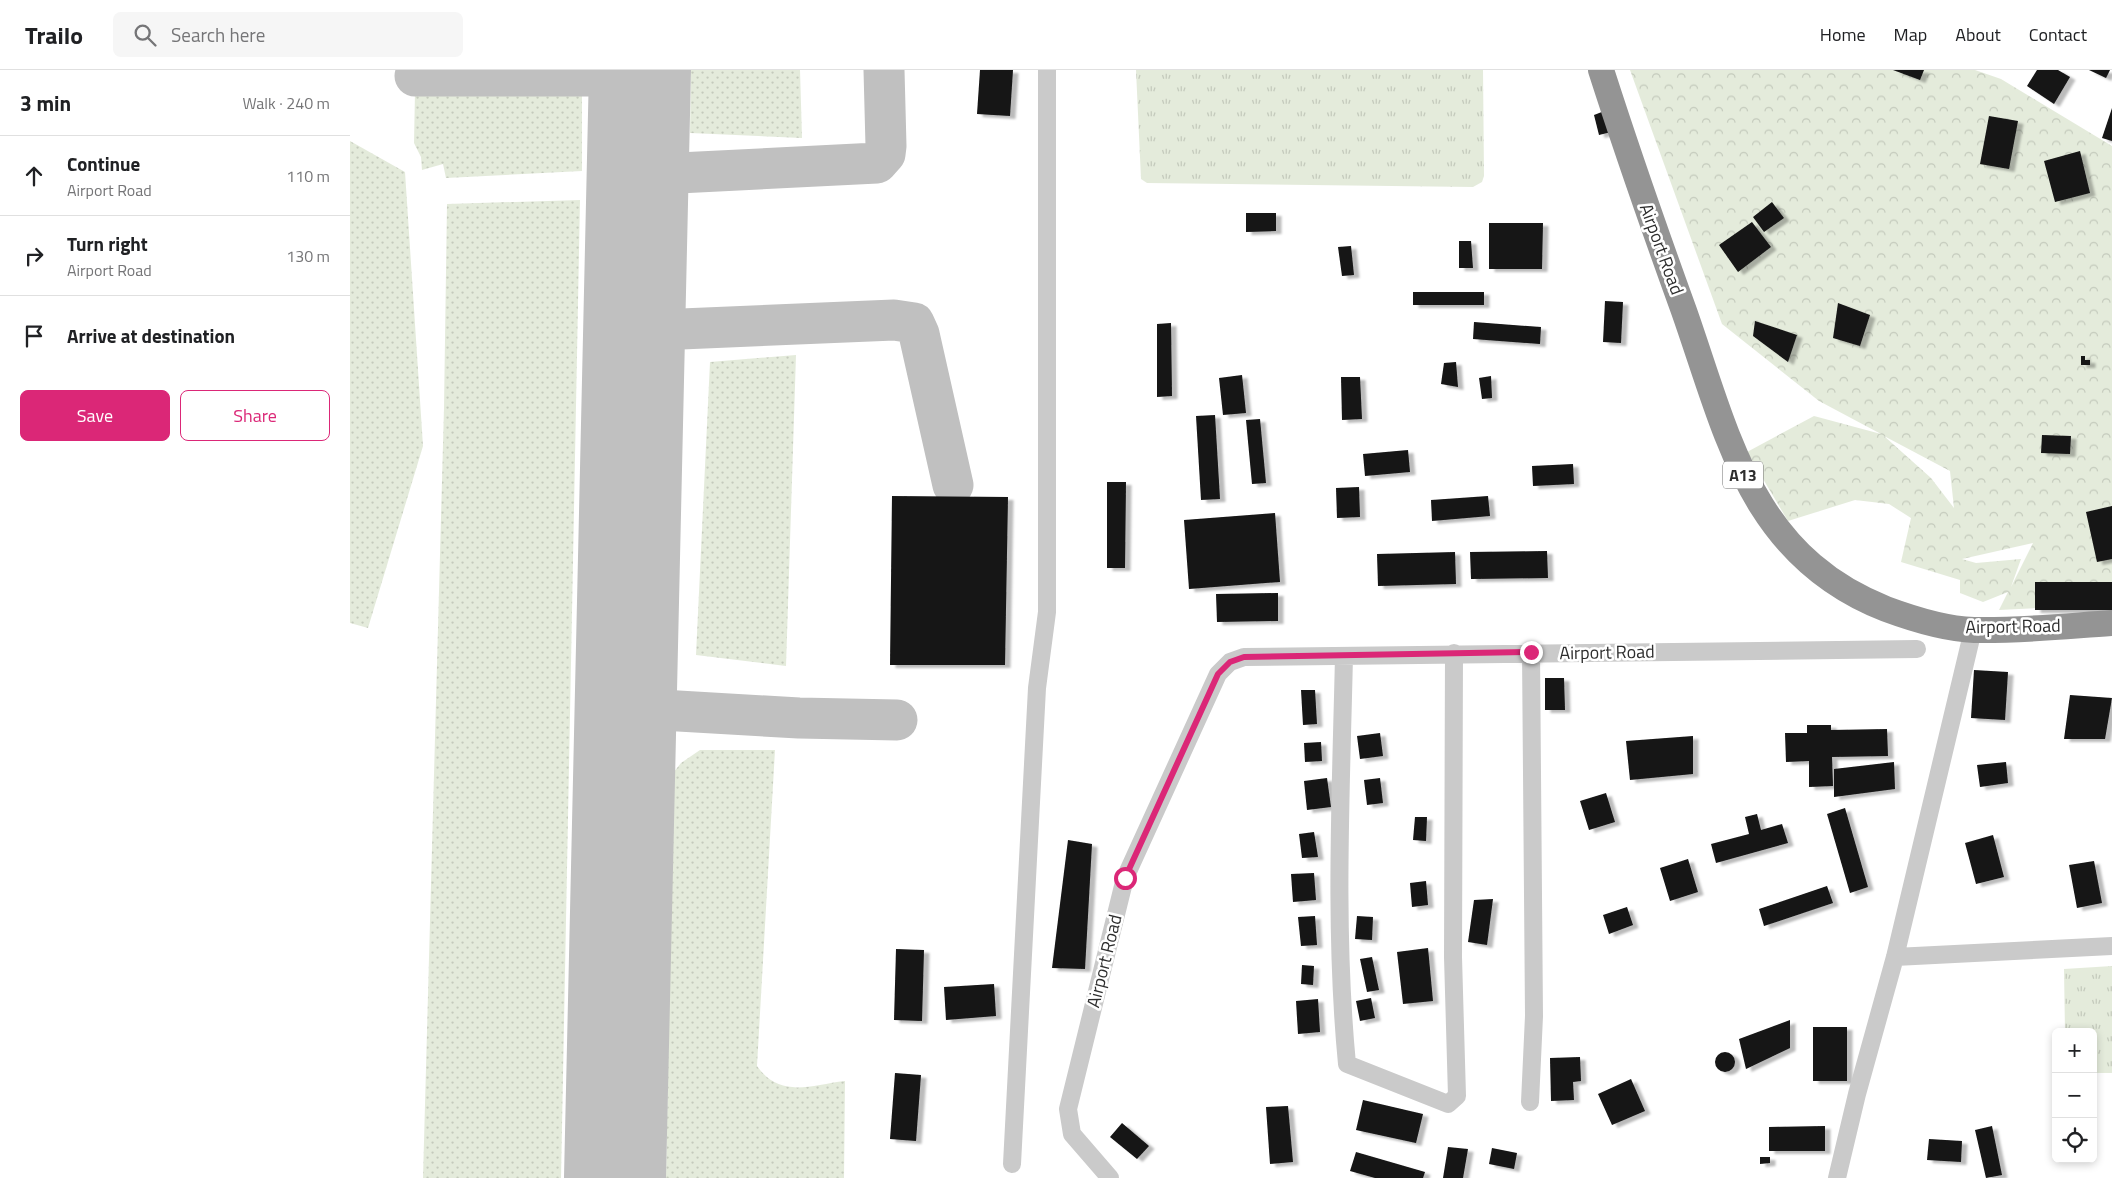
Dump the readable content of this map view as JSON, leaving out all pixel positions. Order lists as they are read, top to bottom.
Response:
{
  "streets": {
    "highway": ["Airport Road", "A13"]
  },
  "page": {
    "header": "Trailo",
    "search": "Search here",
    "nav": [
      "Home",
      "Map",
      "About",
      "Contact"
    ],
    "heading": ["3 min", "Walk · 240 m"],
    "list": [
      ["Continue", "Airport Road", "110 m"],
      ["Turn right", "Airport Road", "130 m"],
      "Arrive at destination"
    ],
    "buttons": ["Save", "Share"],
    "map_buttons": ["+", "−"]
  }
}
